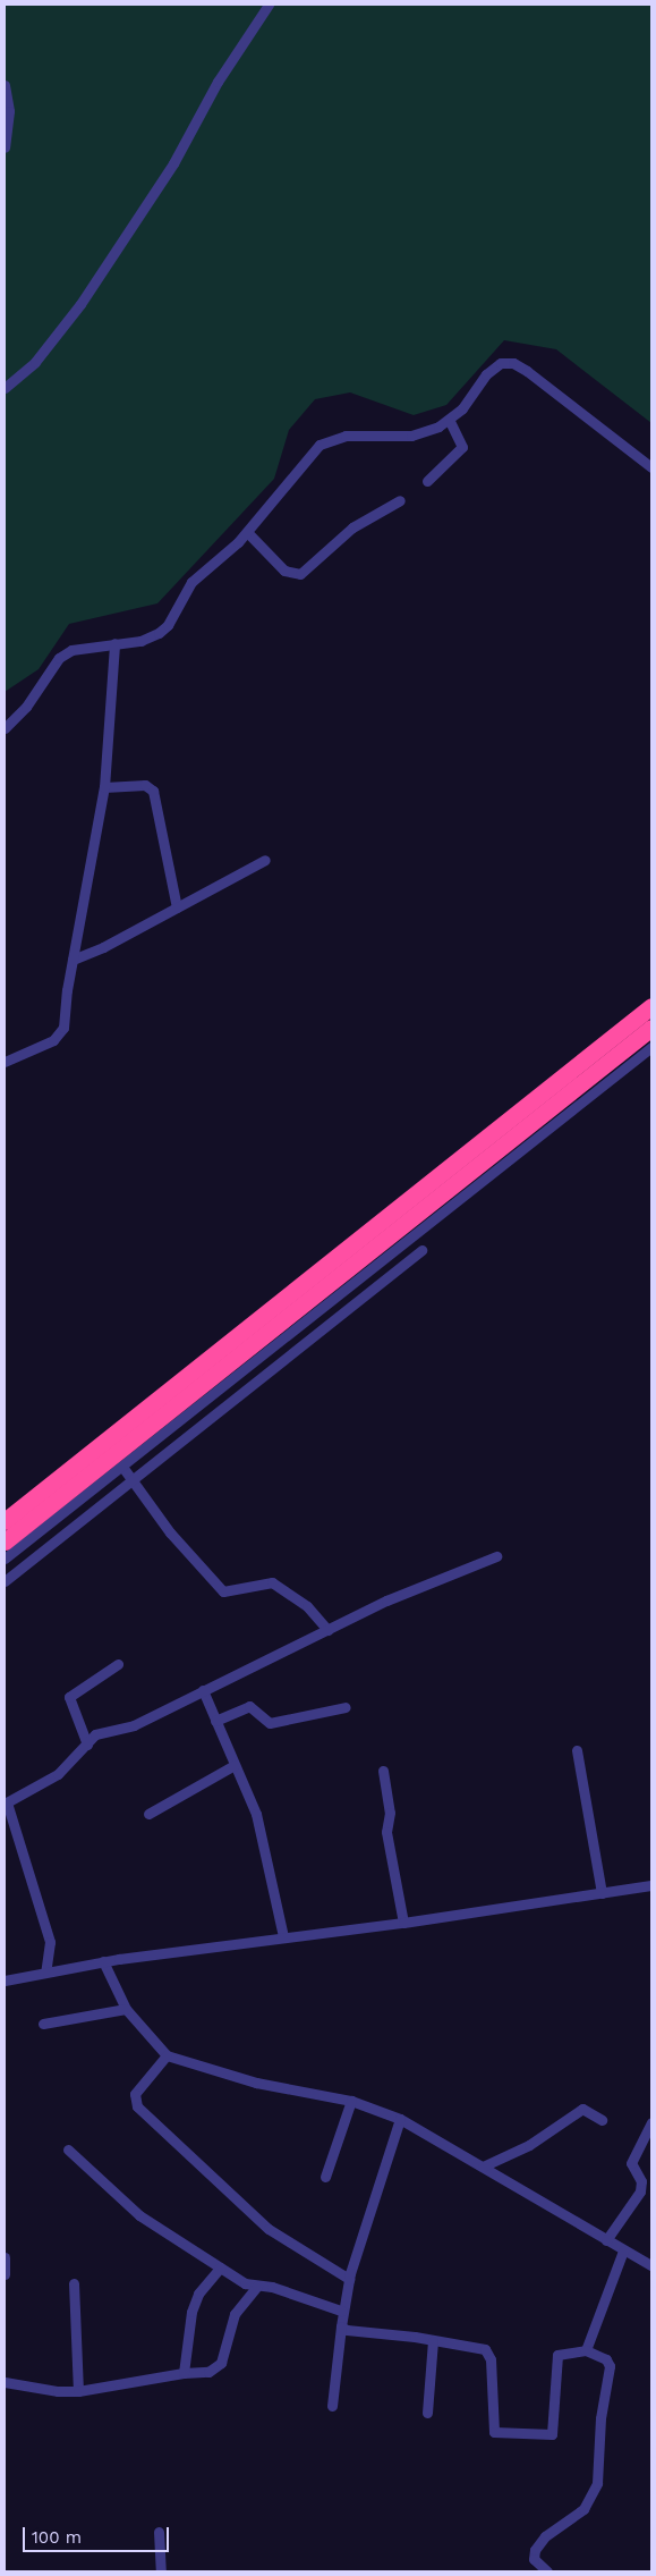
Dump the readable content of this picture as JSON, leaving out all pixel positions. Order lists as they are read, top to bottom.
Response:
{
  "scale_bar": "100 m"
}
